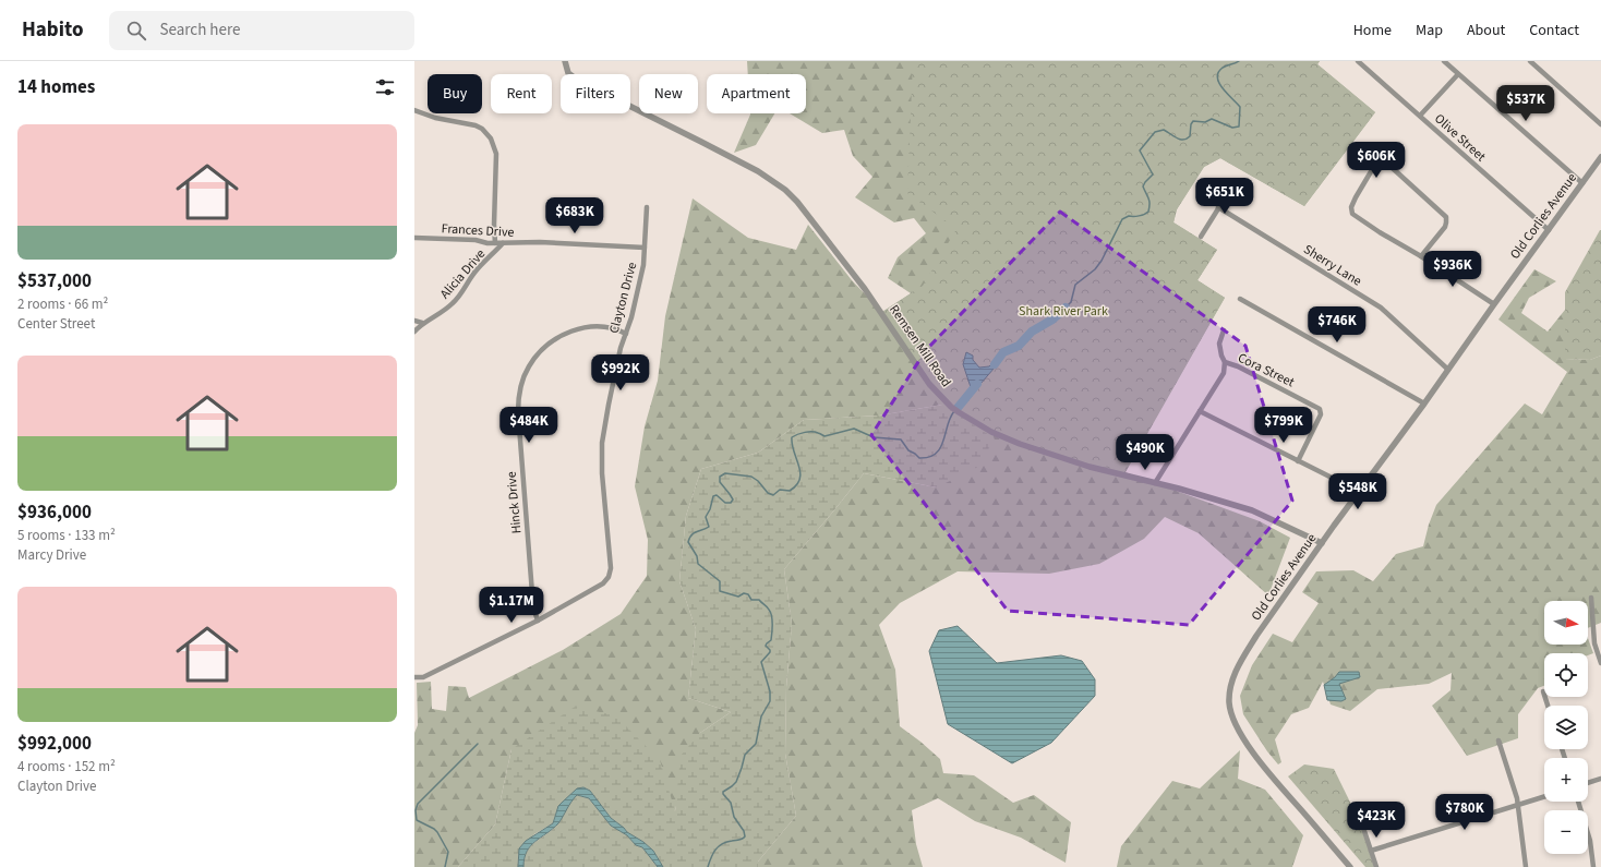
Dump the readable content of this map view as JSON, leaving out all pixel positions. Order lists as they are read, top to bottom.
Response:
{
  "streets": {
    "street": [
      "Olive Street",
      "Old Corlies Avenue",
      "Frances Drive",
      "Sherry Lane",
      "Alicia Drive",
      "Clayton Drive",
      "Remsen Mill Road",
      "Cora Street",
      "Hinck Drive"
    ]
  },
  "crossings": [
    ["Olive Street", "Old Corlies Avenue"],
    ["Old Corlies Avenue", "Sherry Lane"],
    ["Old Corlies Avenue", "Remsen Mill Road"],
    ["Frances Drive", "Alicia Drive"],
    ["Frances Drive", "Clayton Drive"],
    ["Clayton Drive", "Hinck Drive"]
  ],
  "parks": ["Shark River Park"],
  "north": "right",
  "page": {
    "header": "Habito",
    "search": "Search here",
    "nav": [
      "Home",
      "Map",
      "About",
      "Contact"
    ],
    "heading": "14 homes",
    "chip": [
      "Buy",
      "Rent",
      "Filters",
      "New",
      "Apartment"
    ],
    "price": [
      "$537K",
      "$606K",
      "$651K",
      "$683K",
      "$936K",
      "$746K",
      "$992K",
      "$484K",
      "$799K",
      "$490K",
      "$548K",
      "$1.17M",
      "$780K",
      "$423K"
    ],
    "list": [
      {
        "name": "$537,000",
        "note": "2 rooms · 66 m² · Center Street"
      },
      {
        "name": "$936,000",
        "note": "5 rooms · 133 m² · Marcy Drive"
      },
      {
        "name": "$992,000",
        "note": "4 rooms · 152 m² · Clayton Drive"
      }
    ],
    "map_buttons": ["+", "−"]
  }
}
